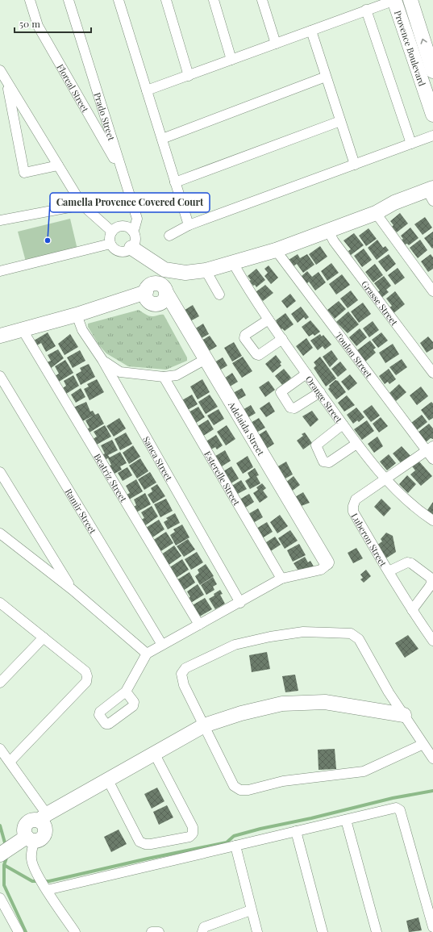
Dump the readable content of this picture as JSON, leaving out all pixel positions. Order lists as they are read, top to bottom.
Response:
{
  "streets": {
    "street": [
      "Provence Boulevard",
      "Floreal Street",
      "Prado Street",
      "Grasse Street",
      "Toulon Street",
      "Orange Street",
      "Adelaida Street",
      "Sanca Street",
      "Beatriz Street",
      "Esterelle Street",
      "Ramir Street",
      "Luberon Street"
    ]
  },
  "crossings": [
    ["Floreal Street", "Prado Street"],
    ["Toulon Street", "Luberon Street"],
    ["Orange Street", "Luberon Street"]
  ],
  "places": ["Camella Provence Covered Court"],
  "scale_bar": "50 m"
}
